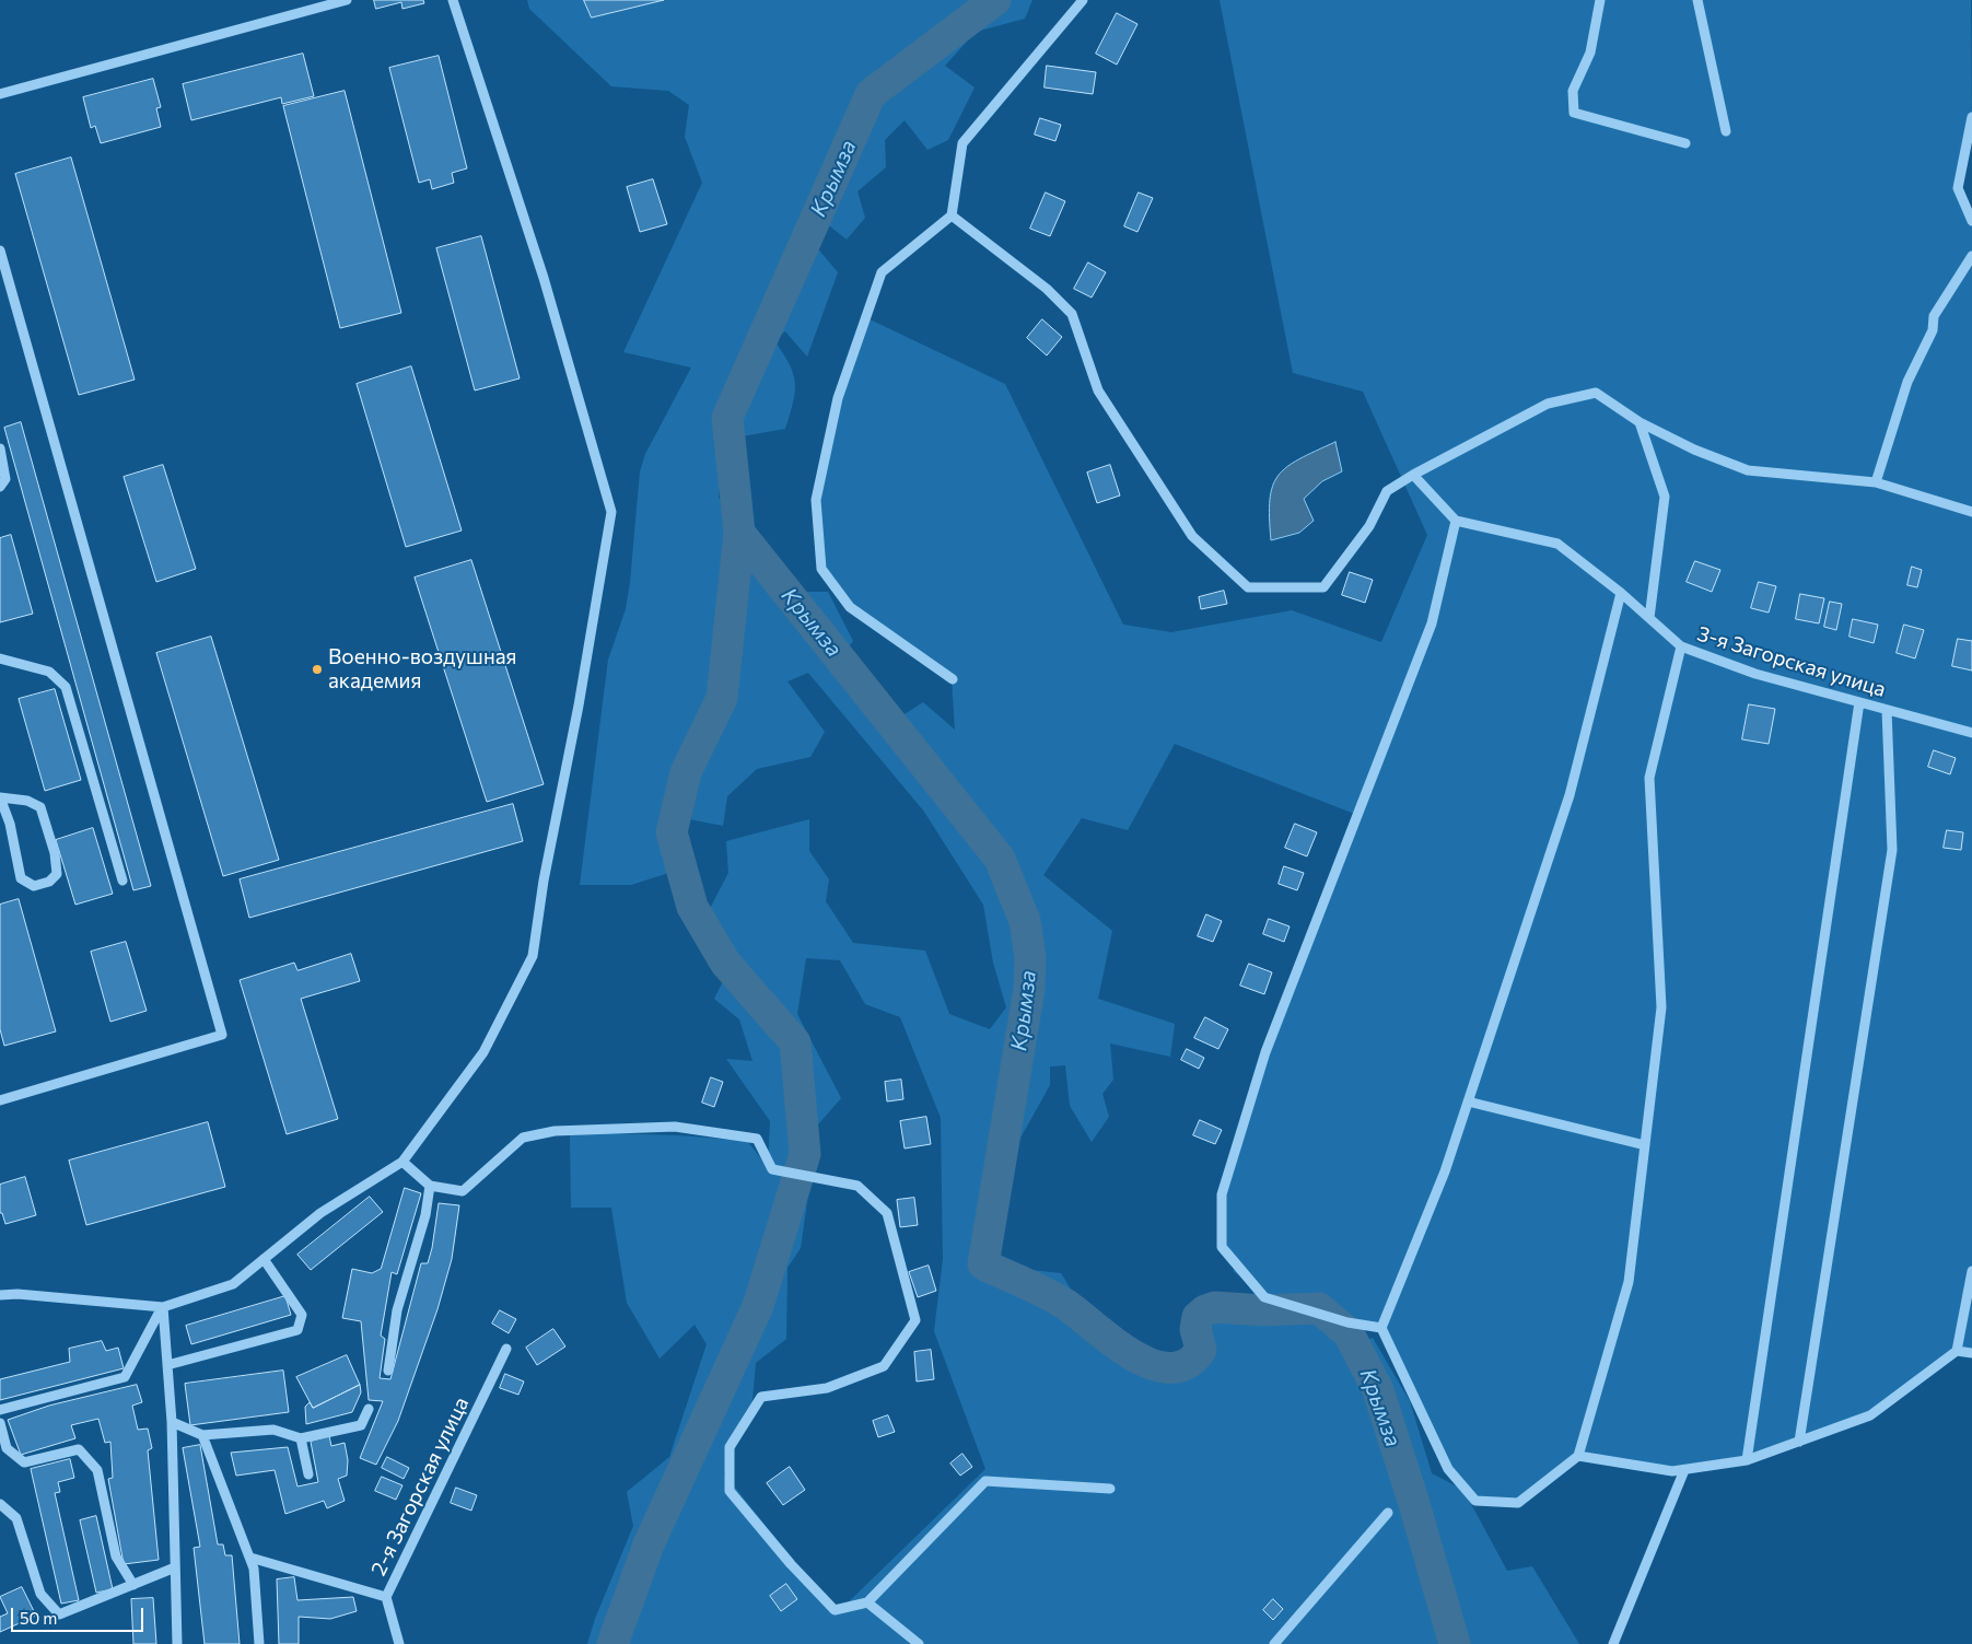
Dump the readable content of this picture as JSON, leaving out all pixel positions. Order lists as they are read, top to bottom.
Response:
{
  "streets": {
    "street": ["3-я Загорская улица", "2-я Загорская улица"]
  },
  "water": ["Крымза"],
  "places": ["Военно-воздушная академия"],
  "scale_bar": "50 m"
}
